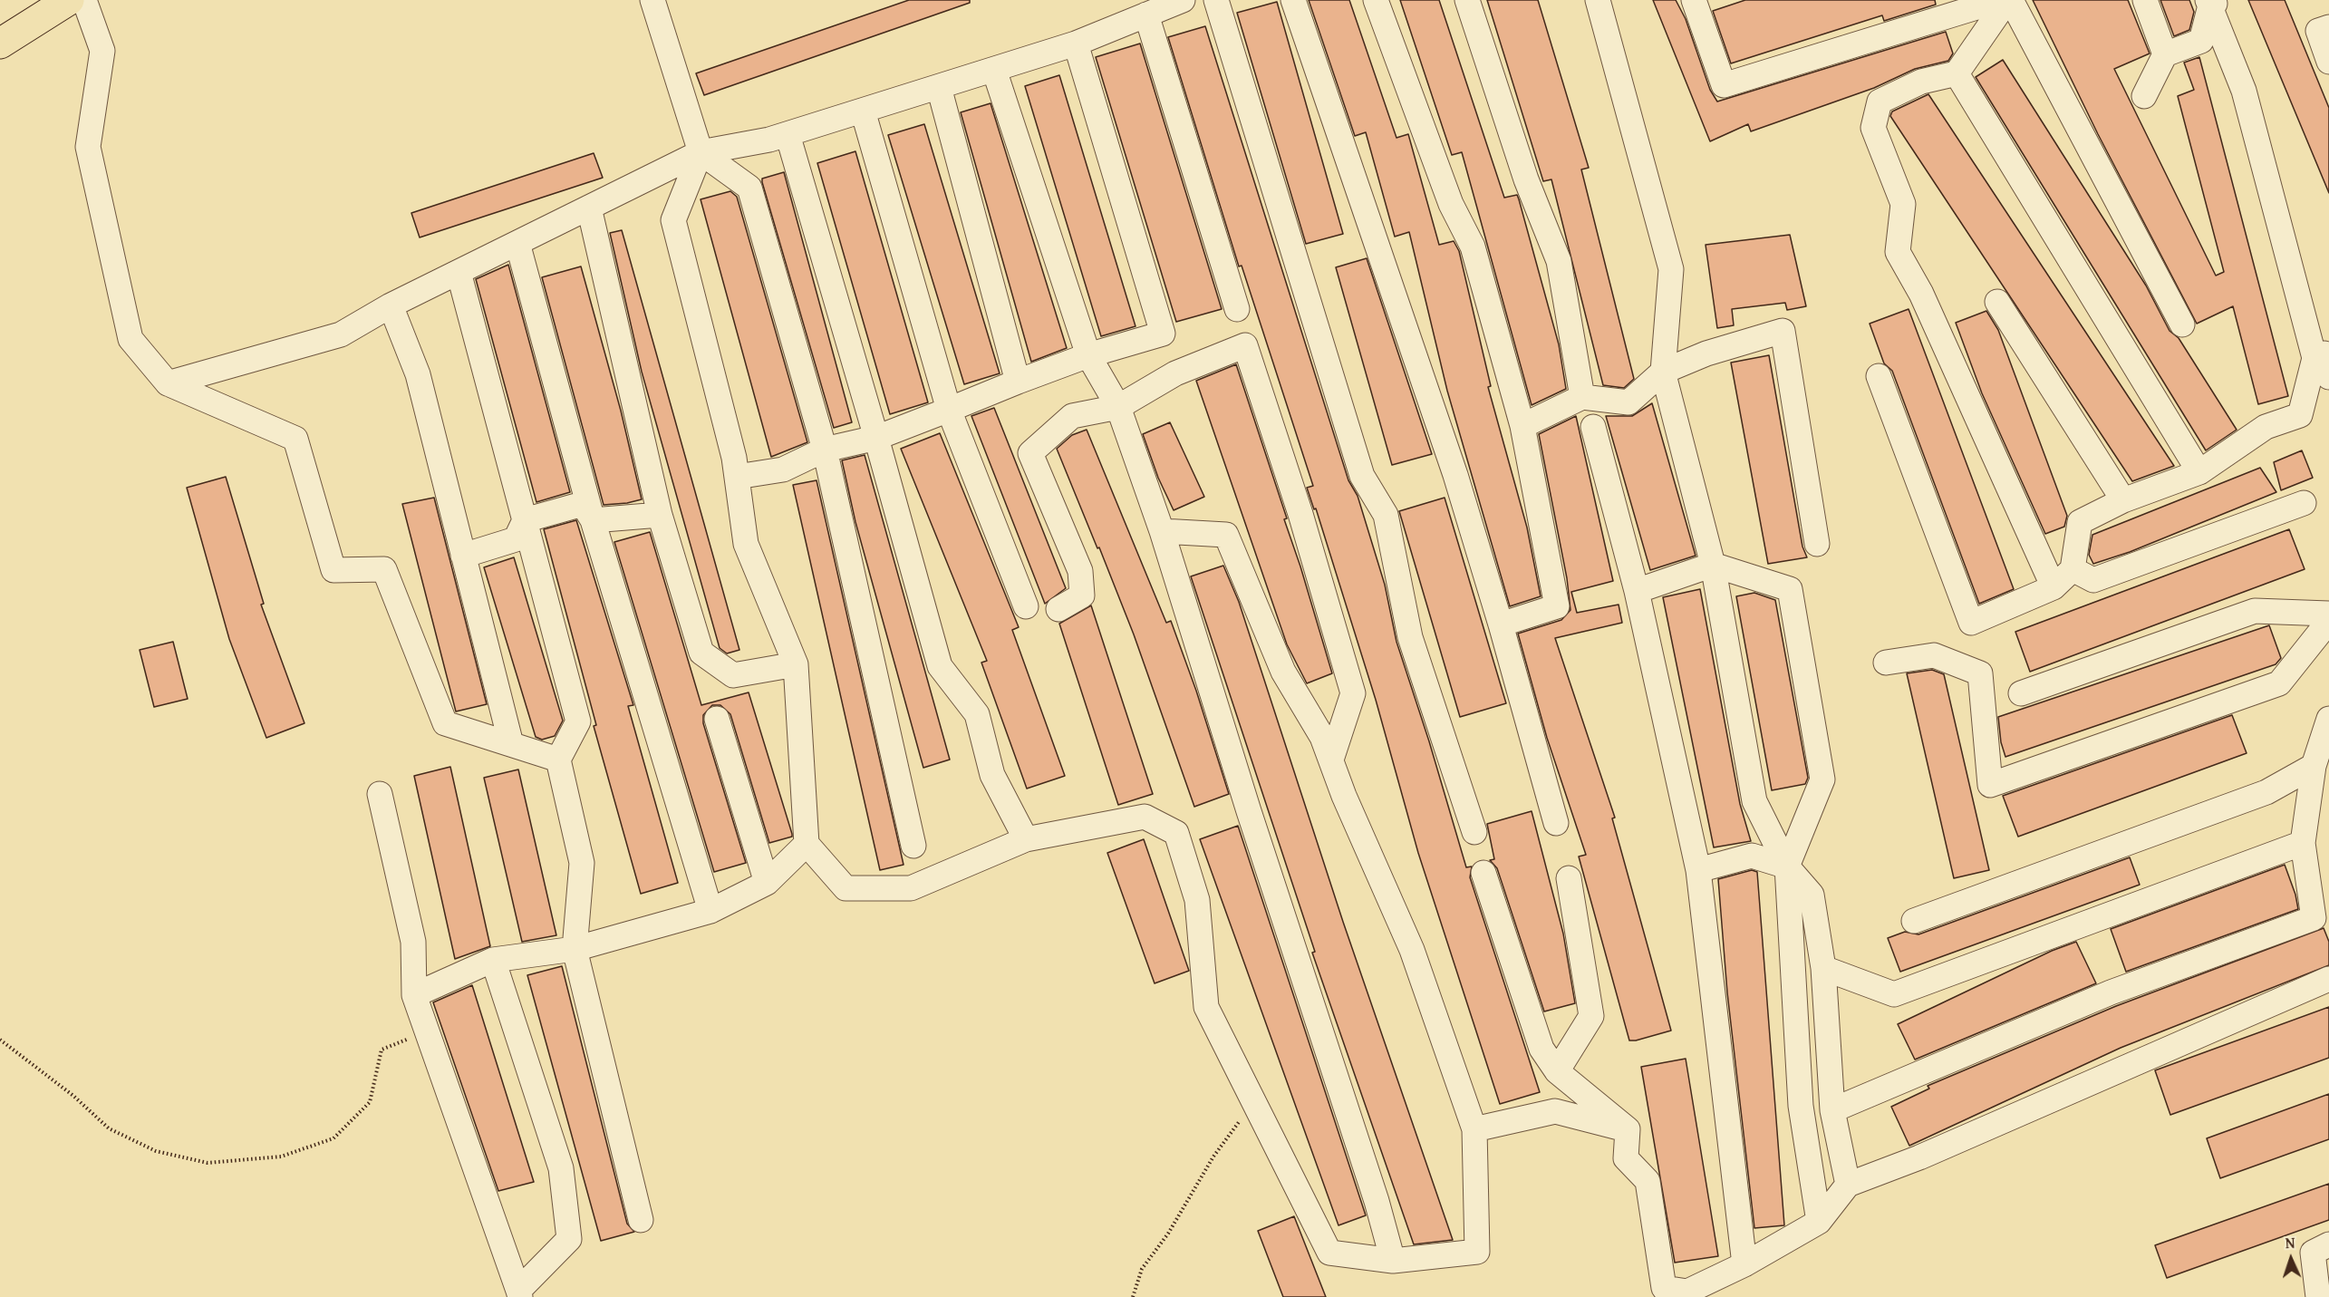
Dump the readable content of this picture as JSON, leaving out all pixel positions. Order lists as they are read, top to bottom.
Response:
{
  "north": "top"
}
